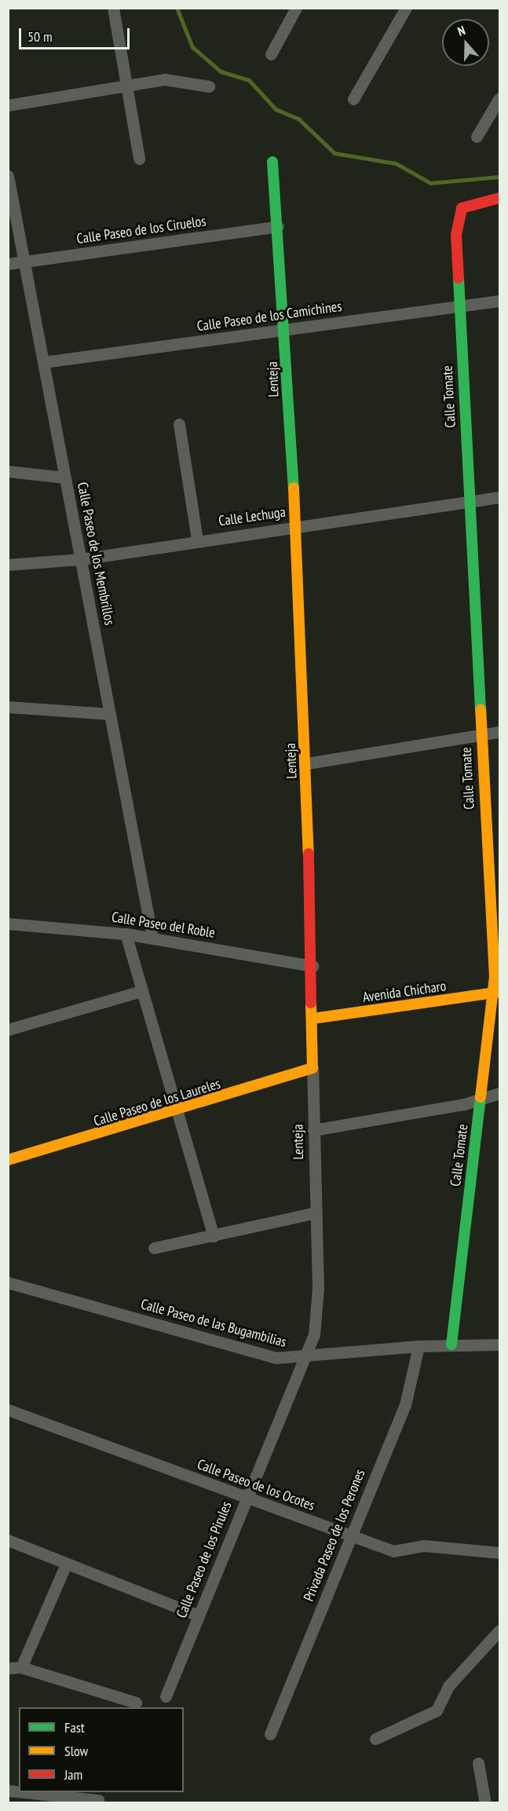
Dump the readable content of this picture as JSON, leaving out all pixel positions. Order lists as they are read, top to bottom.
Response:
{
  "streets": {
    "street": [
      "Calle Paseo de los Ciruelos",
      "Calle Paseo de los Camichines",
      "Lenteja",
      "Calle Tomate",
      "Calle Lechuga",
      "Calle Paseo de los Membrillos",
      "Calle Paseo del Roble",
      "Avenida Chícharo",
      "Calle Paseo de los Laureles",
      "Calle Paseo de las Bugambilias",
      "Calle Paseo de los Ocotes",
      "Privada Paseo de los Perones",
      "Calle Paseo de los Pirules"
    ]
  },
  "crossings": [
    ["Calle Paseo de los Ciruelos", "Lenteja"],
    ["Calle Paseo de los Ciruelos", "Calle Paseo de los Membrillos"],
    ["Calle Paseo de los Camichines", "Lenteja"],
    ["Calle Paseo de los Camichines", "Calle Tomate"],
    ["Calle Paseo de los Camichines", "Calle Paseo de los Membrillos"],
    ["Lenteja", "Calle Lechuga"],
    ["Lenteja", "Calle Paseo del Roble"],
    ["Lenteja", "Avenida Chícharo"],
    ["Lenteja", "Calle Paseo de los Laureles"],
    ["Lenteja", "Calle Paseo de las Bugambilias"],
    ["Lenteja", "Calle Paseo de los Pirules"],
    ["Calle Tomate", "Calle Lechuga"],
    ["Calle Tomate", "Avenida Chícharo"],
    ["Calle Tomate", "Calle Paseo de las Bugambilias"],
    ["Calle Lechuga", "Calle Paseo de los Membrillos"],
    ["Calle Paseo de los Membrillos", "Calle Paseo del Roble"],
    ["Calle Paseo de las Bugambilias", "Privada Paseo de los Perones"],
    ["Calle Paseo de las Bugambilias", "Calle Paseo de los Pirules"],
    ["Calle Paseo de los Ocotes", "Privada Paseo de los Perones"],
    ["Calle Paseo de los Ocotes", "Calle Paseo de los Pirules"]
  ],
  "legend": ["Fast", "Slow", "Jam"],
  "scale_bar": "50 m",
  "north": "top"
}
